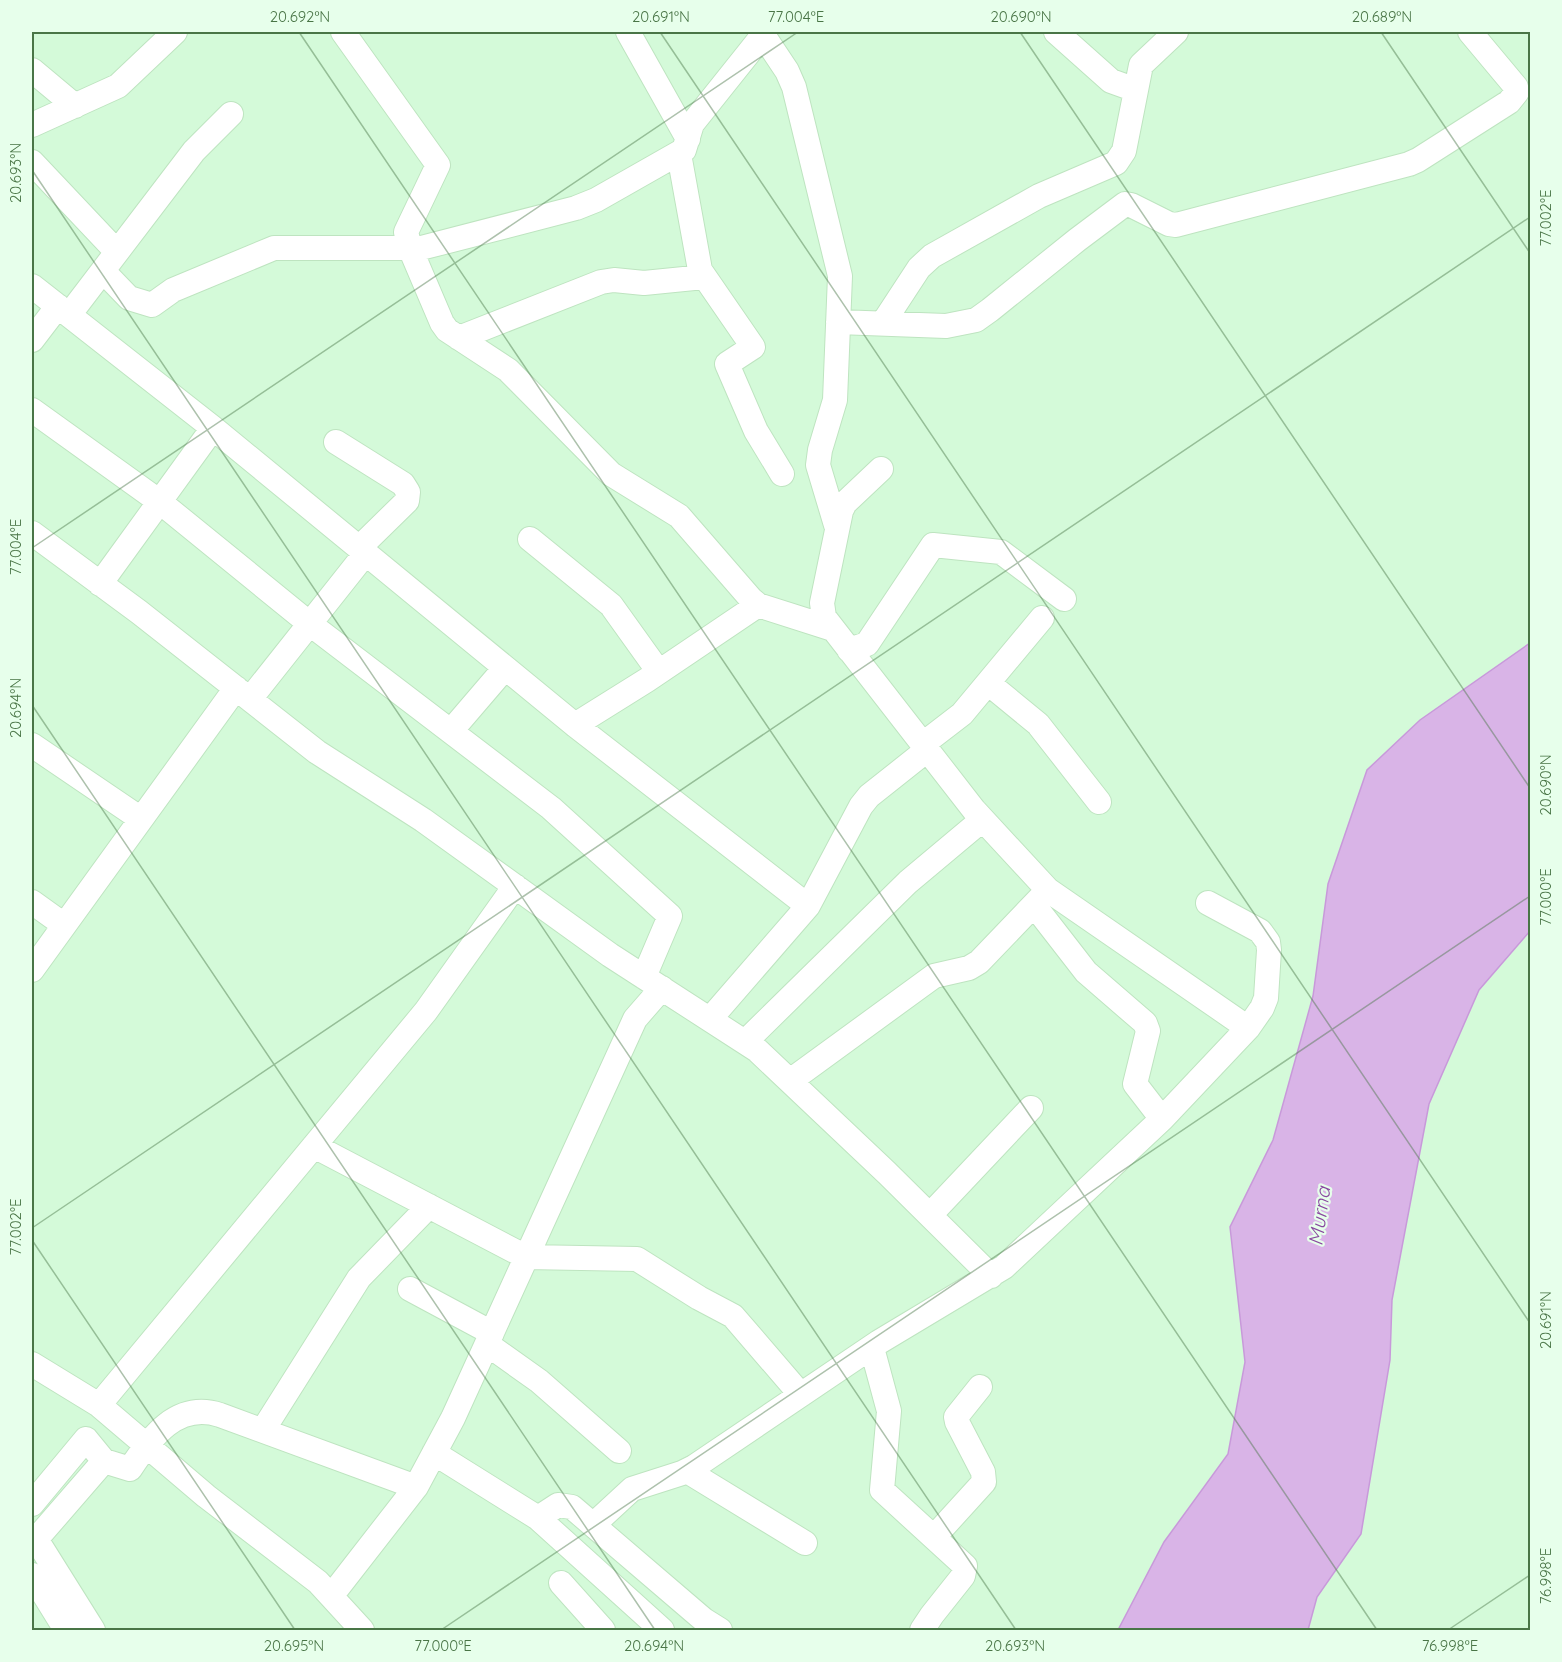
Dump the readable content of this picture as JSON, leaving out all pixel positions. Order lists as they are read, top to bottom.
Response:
{
  "water": ["Murna"],
  "coordinates": [
    "20.692°N",
    "20.691°N",
    "77.004°E",
    "20.690°N",
    "20.689°N",
    "20.693°N",
    "77.002°E",
    "20.694°N",
    "77.000°E",
    "76.998°E",
    "20.695°N"
  ]
}
